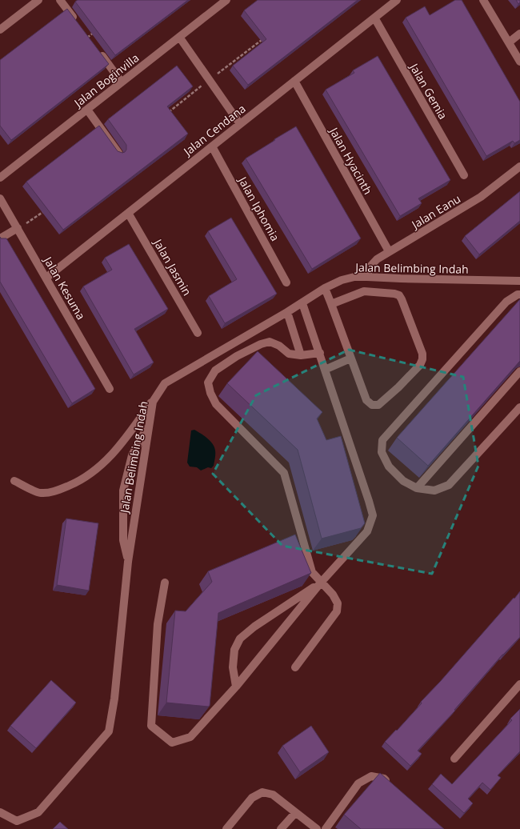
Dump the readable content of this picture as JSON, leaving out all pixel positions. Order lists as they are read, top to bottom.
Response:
{
  "streets": {
    "street": [
      "Jalan Boginvilla",
      "Jalan Gemia",
      "Jalan Cendana",
      "Jalan Hyacinth",
      "Jalan Iphomia",
      "Jalan Eanu",
      "Jalan Jasmin",
      "Jalan Belimbing Indah",
      "Jalan Kesuma"
    ]
  },
  "crossings": [
    ["Jalan Gemia", "Jalan Cendana"],
    ["Jalan Cendana", "Jalan Hyacinth"],
    ["Jalan Cendana", "Jalan Iphomia"],
    ["Jalan Cendana", "Jalan Jasmin"],
    ["Jalan Cendana", "Jalan Kesuma"],
    ["Jalan Hyacinth", "Jalan Eanu"],
    ["Jalan Eanu", "Jalan Belimbing Indah"]
  ]
}
